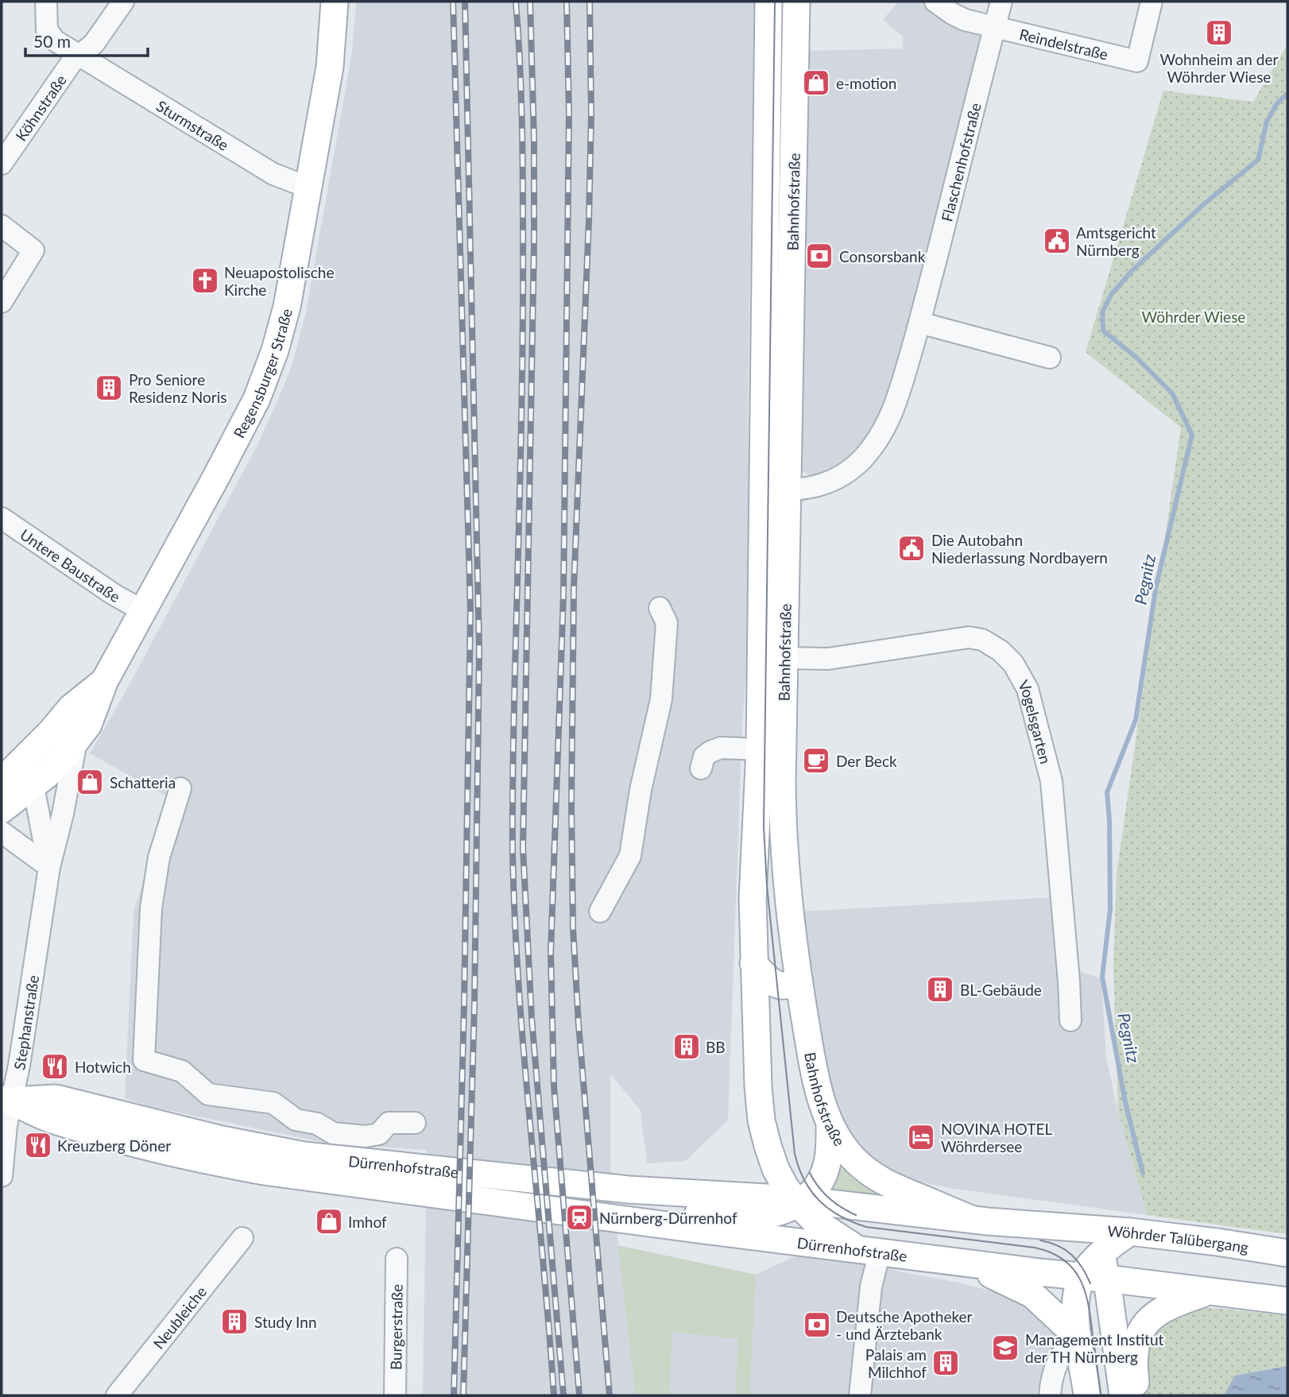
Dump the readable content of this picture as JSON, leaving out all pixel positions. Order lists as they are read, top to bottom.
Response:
{
  "streets": {
    "main road": [
      "Bahnhofstraße",
      "Regensburger Straße",
      "Dürrenhofstraße",
      "Wöhrder Talübergang"
    ],
    "street": [
      "Reindelstraße",
      "Köhnstraße",
      "Sturmstraße",
      "Flaschenhofstraße",
      "Untere Baustraße",
      "Vogelsgarten",
      "Stephanstraße",
      "Neubleiche",
      "Burgerstraße"
    ]
  },
  "crossings": [
    ["Reindelstraße", "Flaschenhofstraße"],
    ["Köhnstraße", "Sturmstraße"],
    ["Sturmstraße", "Regensburger Straße"],
    ["Flaschenhofstraße", "Bahnhofstraße"],
    ["Bahnhofstraße", "Vogelsgarten"],
    ["Bahnhofstraße", "Dürrenhofstraße"],
    ["Regensburger Straße", "Untere Baustraße"],
    ["Regensburger Straße", "Stephanstraße"],
    ["Stephanstraße", "Dürrenhofstraße"],
    ["Dürrenhofstraße", "Wöhrder Talübergang"]
  ],
  "water": ["Pegnitz"],
  "parks": ["Wöhrder Wiese"],
  "places": {
    "building": [
      "Wohnheim an der Wöhrder Wiese",
      "Pro Seniore Residenz Noris",
      "BL-Gebäude",
      "BB",
      "Study Inn",
      "Palais am Milchhof"
    ],
    "shop": ["e-motion", "Schatteria", "Imhof"],
    "public building": ["Amtsgericht Nürnberg", "Die Autobahn Niederlassung Nordbayern"],
    "bank": ["Consorsbank", "Deutsche Apotheker - und Ärztebank"],
    "church": ["Neuapostolische Kirche"],
    "cafe": ["Der Beck"],
    "restaurant": ["Hotwich", "Kreuzberg Döner"],
    "hotel": ["NOVINA HOTEL Wöhrdersee"],
    "station": ["Nürnberg-Dürrenhof"],
    "school or university": ["Management Institut der TH Nürnberg"]
  },
  "scale_bar": "50 m"
}
